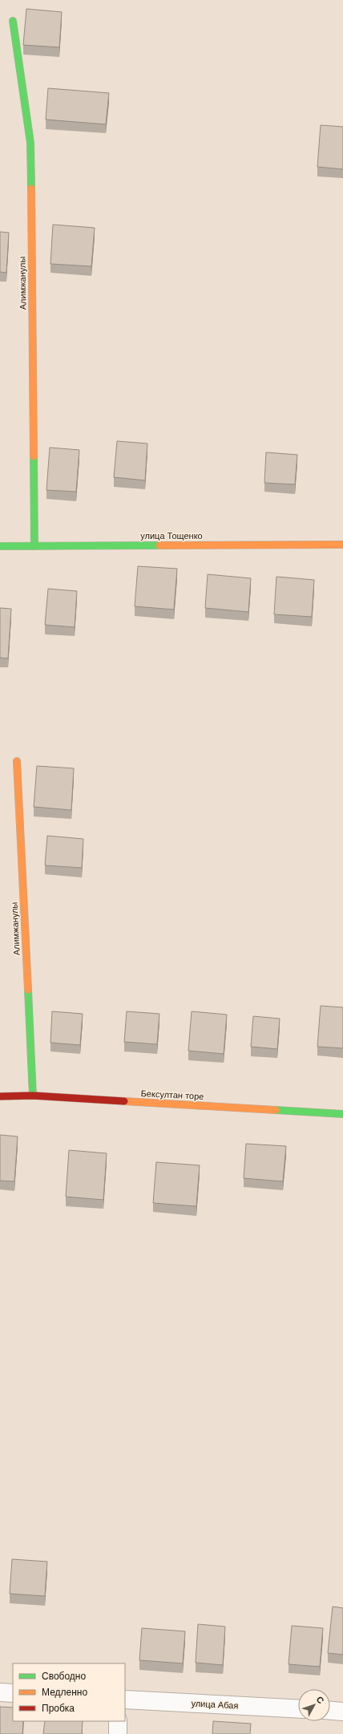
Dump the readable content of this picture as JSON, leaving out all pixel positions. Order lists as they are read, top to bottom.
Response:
{
  "streets": {
    "street": [
      "Алимжанулы",
      "улица Тощенко",
      "Бексултан торе",
      "улица Абая"
    ]
  },
  "crossings": [
    ["Алимжанулы", "улица Тощенко"],
    ["Алимжанулы", "Бексултан торе"]
  ],
  "legend": ["Свободно", "Медленно", "Пробка"],
  "north": "top right"
}
